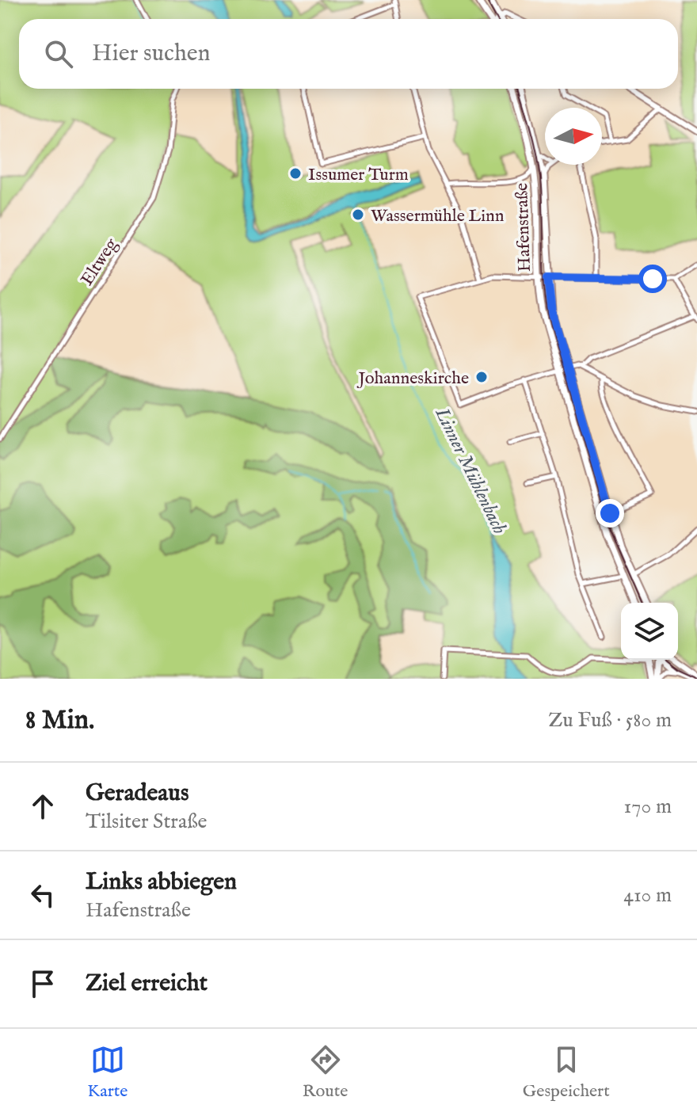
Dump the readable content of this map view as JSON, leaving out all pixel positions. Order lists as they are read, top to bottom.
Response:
{
  "streets": {
    "main road": ["Hafenstraße"],
    "street": ["Eltweg"]
  },
  "water": ["Linner Mühlenbach"],
  "places": ["Issumer Turm", "Wassermühle Linn", "Johanneskirche"],
  "north": "right",
  "page": {
    "search": "Hier suchen",
    "heading": ["8 Min.", "Zu Fuß · 580 m"],
    "list": [
      ["Geradeaus", "Tilsiter Straße", "170 m"],
      ["Links abbiegen", "Hafenstraße", "410 m"],
      "Ziel erreicht"
    ],
    "nav": ["Karte", "Route", "Gespeichert"]
  }
}
